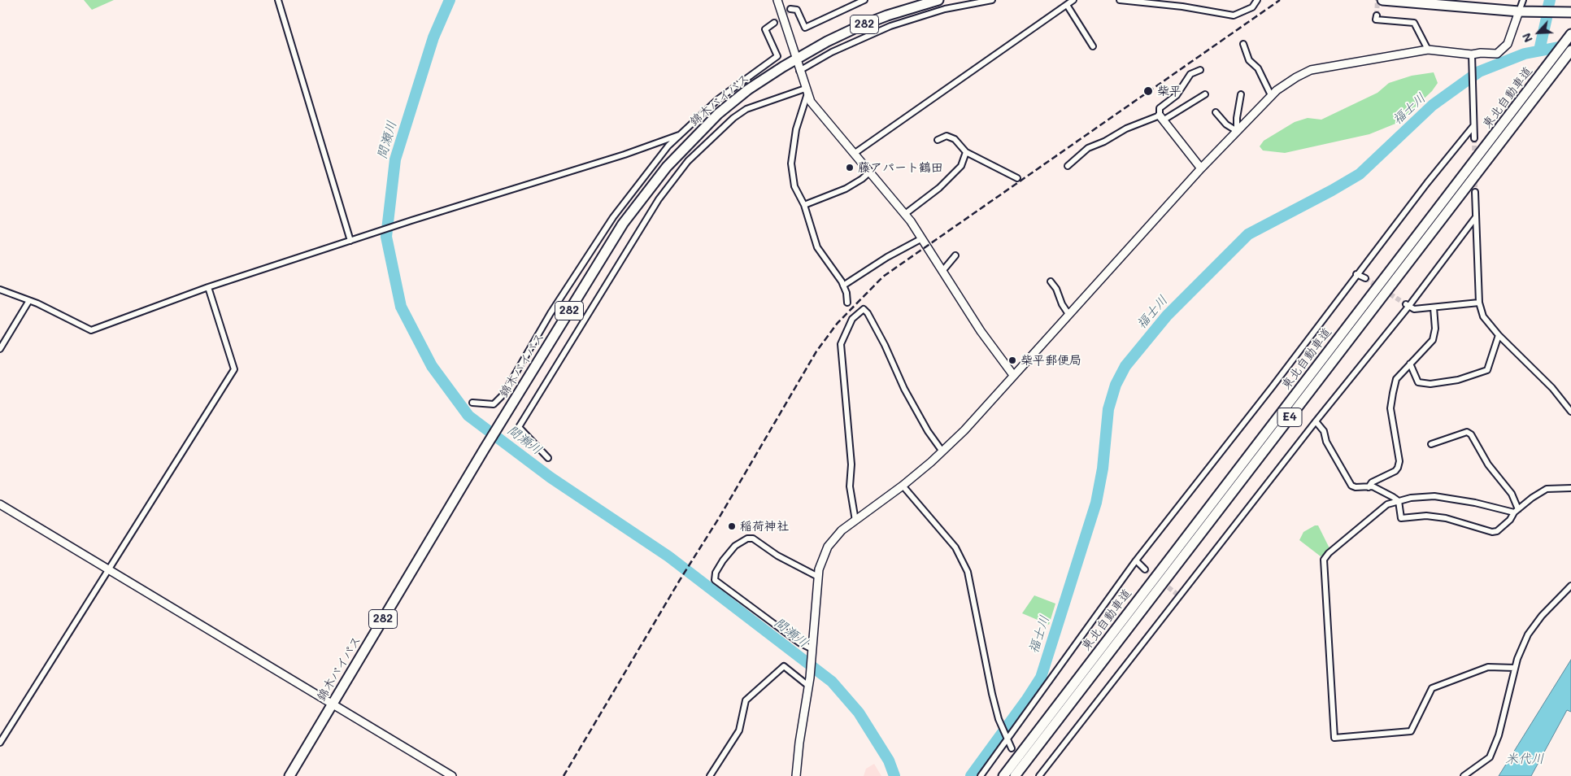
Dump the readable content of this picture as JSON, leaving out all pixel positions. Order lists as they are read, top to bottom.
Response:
{
  "streets": {
    "highway": [
      "282",
      "東北自動車道",
      "錦木バイパス",
      "E4"
    ]
  },
  "water": ["福士川", "間瀬川", "米代川"],
  "places": [
    "柴平",
    "藤アパート鶴田",
    "柴平郵便局",
    "稲荷神社"
  ],
  "north": "bottom left"
}
